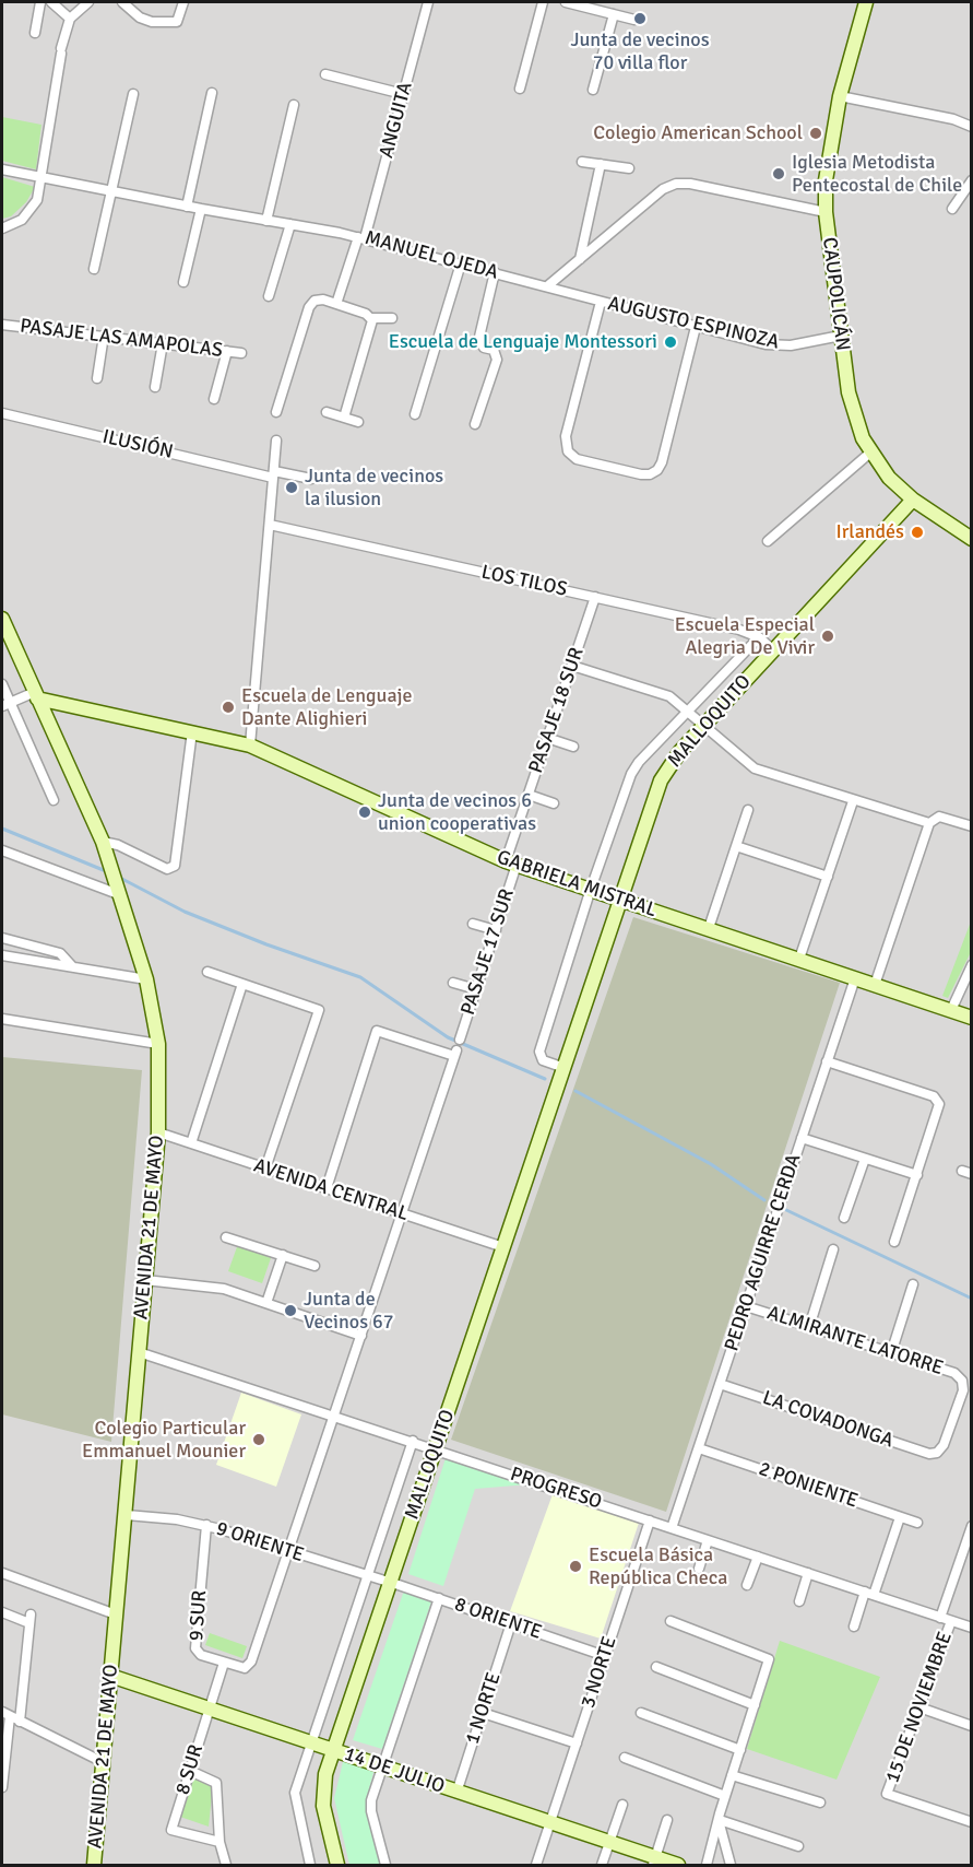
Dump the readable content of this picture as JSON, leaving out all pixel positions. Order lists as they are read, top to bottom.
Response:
{
  "streets": {
    "street": [
      "ANGUITA",
      "MANUEL OJEDA",
      "CAUPOLICÁN",
      "AUGUSTO ESPINOZA",
      "PASAJE LAS AMAPOLAS",
      "ILUSIÓN",
      "LOS TILOS",
      "PASAJE 18 SUR",
      "MALLOQUITO",
      "GABRIELA MISTRAL",
      "PASAJE 17 SUR",
      "AVENIDA CENTRAL",
      "AVENIDA 21 DE MAYO",
      "PEDRO AGUIRRE CERDA",
      "ALMIRANTE LATORRE",
      "LA COVADONGA",
      "2 PONIENTE",
      "PROGRESO",
      "9 ORIENTE",
      "9 SUR",
      "8 ORIENTE",
      "3 NORTE",
      "15 DE NOVIEMBRE",
      "1 NORTE",
      "8 SUR",
      "14 DE JULIO"
    ]
  },
  "crossings": [
    ["ANGUITA", "MANUEL OJEDA"],
    ["MANUEL OJEDA", "AUGUSTO ESPINOZA"],
    ["CAUPOLICÁN", "AUGUSTO ESPINOZA"],
    ["CAUPOLICÁN", "MALLOQUITO"],
    ["LOS TILOS", "PASAJE 18 SUR"],
    ["LOS TILOS", "MALLOQUITO"],
    ["PASAJE 18 SUR", "GABRIELA MISTRAL"],
    ["PASAJE 18 SUR", "PASAJE 17 SUR"],
    ["MALLOQUITO", "GABRIELA MISTRAL"],
    ["MALLOQUITO", "AVENIDA CENTRAL"],
    ["MALLOQUITO", "PROGRESO"],
    ["MALLOQUITO", "9 ORIENTE"],
    ["MALLOQUITO", "8 ORIENTE"],
    ["MALLOQUITO", "14 DE JULIO"],
    ["GABRIELA MISTRAL", "PASAJE 17 SUR"],
    ["GABRIELA MISTRAL", "AVENIDA 21 DE MAYO"],
    ["GABRIELA MISTRAL", "PEDRO AGUIRRE CERDA"],
    ["AVENIDA CENTRAL", "AVENIDA 21 DE MAYO"],
    ["AVENIDA 21 DE MAYO", "PROGRESO"],
    ["AVENIDA 21 DE MAYO", "9 ORIENTE"],
    ["AVENIDA 21 DE MAYO", "14 DE JULIO"],
    ["PEDRO AGUIRRE CERDA", "ALMIRANTE LATORRE"],
    ["PEDRO AGUIRRE CERDA", "LA COVADONGA"],
    ["PEDRO AGUIRRE CERDA", "2 PONIENTE"],
    ["PEDRO AGUIRRE CERDA", "PROGRESO"],
    ["ALMIRANTE LATORRE", "LA COVADONGA"],
    ["PROGRESO", "3 NORTE"],
    ["PROGRESO", "15 DE NOVIEMBRE"],
    ["9 ORIENTE", "9 SUR"],
    ["9 ORIENTE", "8 ORIENTE"],
    ["9 SUR", "8 SUR"],
    ["8 ORIENTE", "3 NORTE"],
    ["8 ORIENTE", "1 NORTE"],
    ["3 NORTE", "14 DE JULIO"],
    ["1 NORTE", "14 DE JULIO"],
    ["8 SUR", "14 DE JULIO"]
  ],
  "places": [
    "Junta de vecinos 70 villa flor",
    "Colegio American School",
    "Iglesia Metodista Pentecostal de Chile",
    "Escuela de Lenguaje Montessori",
    "Junta de vecinos la ilusion",
    "Irlandés",
    "Escuela Especial Alegria De Vivir",
    "Escuela de Lenguaje Dante Alighieri",
    "Junta de vecinos 6 union cooperativas",
    "Junta de Vecinos 67",
    "Colegio Particular Emmanuel Mounier",
    "Escuela Básica República Checa"
  ]
}
